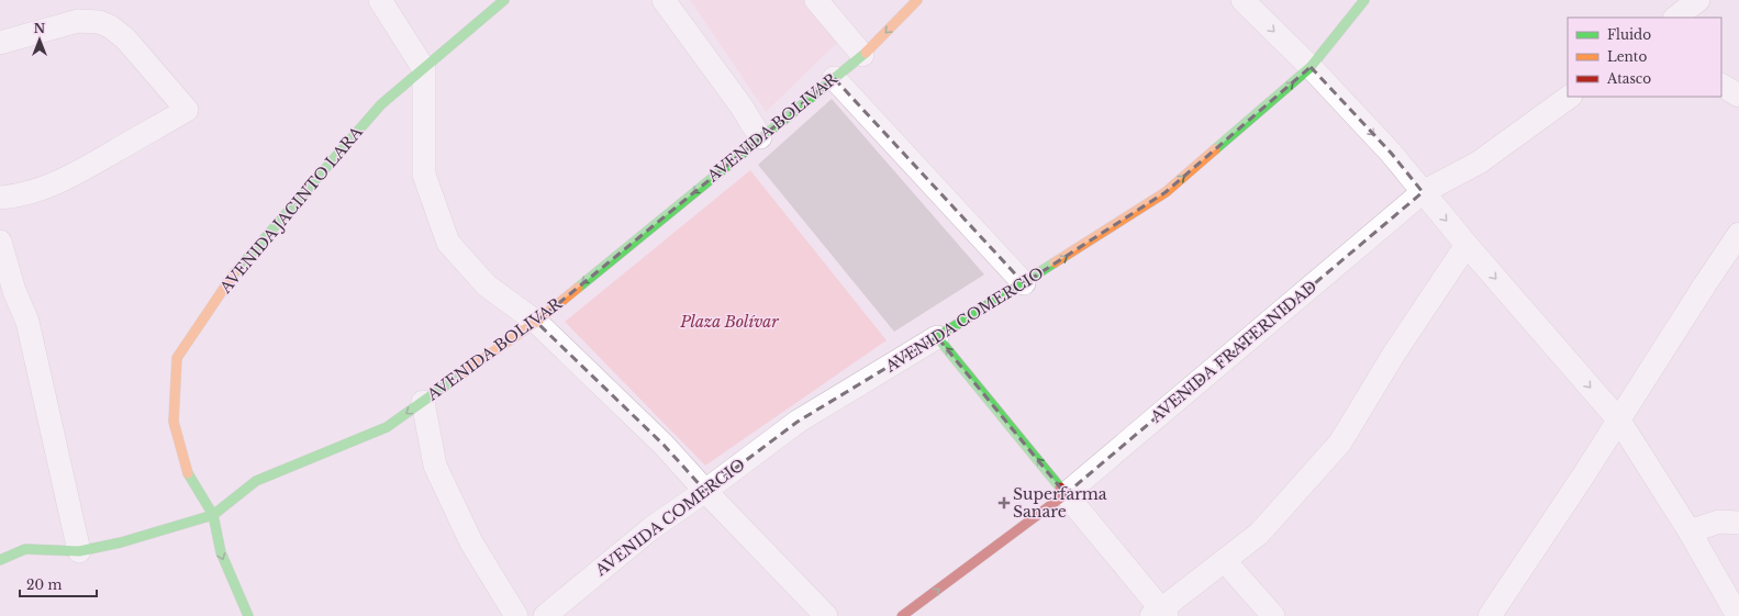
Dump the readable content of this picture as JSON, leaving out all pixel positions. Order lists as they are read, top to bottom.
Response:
{
  "streets": {
    "main road": [
      "AVENIDA BOLIVAR",
      "AVENIDA JACINTO LARA",
      "AVENIDA COMERCIO",
      "AVENIDA FRATERNIDAD"
    ]
  },
  "crossings": [
    ["AVENIDA BOLIVAR", "AVENIDA JACINTO LARA"]
  ],
  "one_way": ["AVENIDA BOLIVAR"],
  "parks": ["Plaza Bolívar"],
  "places": {
    "health": ["Superfarma Sanare"]
  },
  "legend": ["Fluido", "Lento", "Atasco"],
  "scale_bar": "20 m",
  "north": "top"
}
